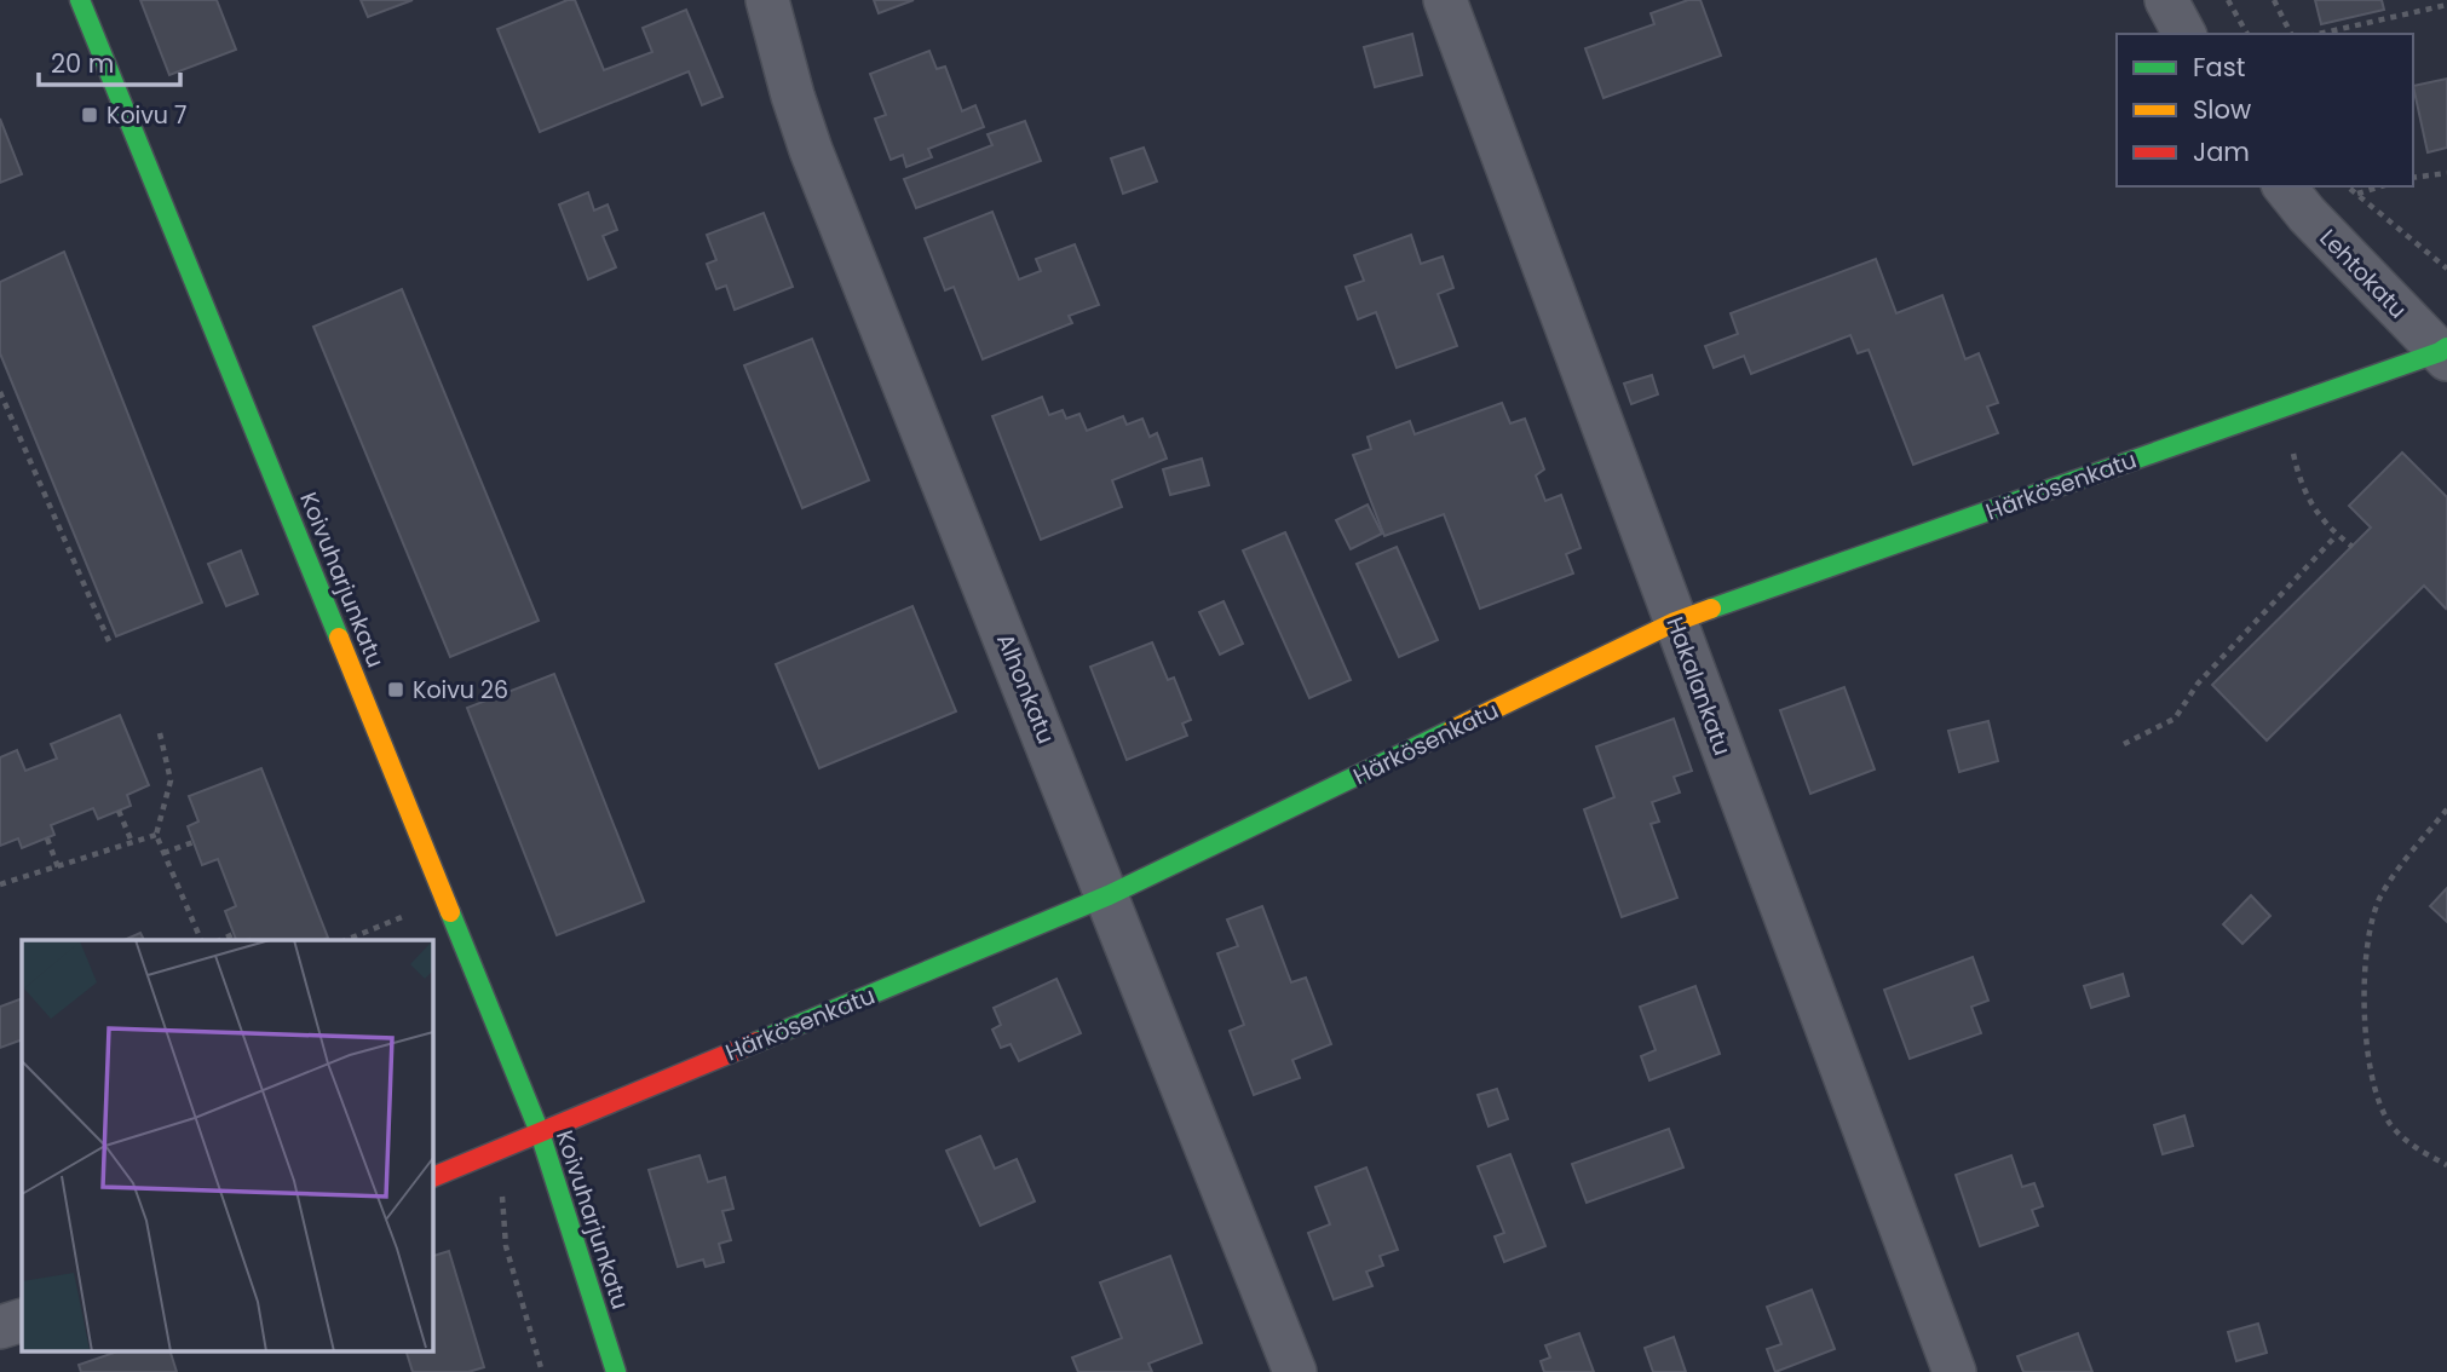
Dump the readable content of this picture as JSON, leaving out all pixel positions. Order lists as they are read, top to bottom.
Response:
{
  "streets": {
    "street": [
      "Lehtokatu",
      "Härkösenkatu",
      "Koivuharjunkatu",
      "Hakalankatu",
      "Alhonkatu"
    ]
  },
  "crossings": [
    ["Lehtokatu", "Härkösenkatu"],
    ["Härkösenkatu", "Koivuharjunkatu"],
    ["Härkösenkatu", "Hakalankatu"],
    ["Härkösenkatu", "Alhonkatu"]
  ],
  "places": {
    "transit": ["Koivu 7", "Koivu 26"]
  },
  "legend": ["Fast", "Slow", "Jam"],
  "scale_bar": "20 m"
}
